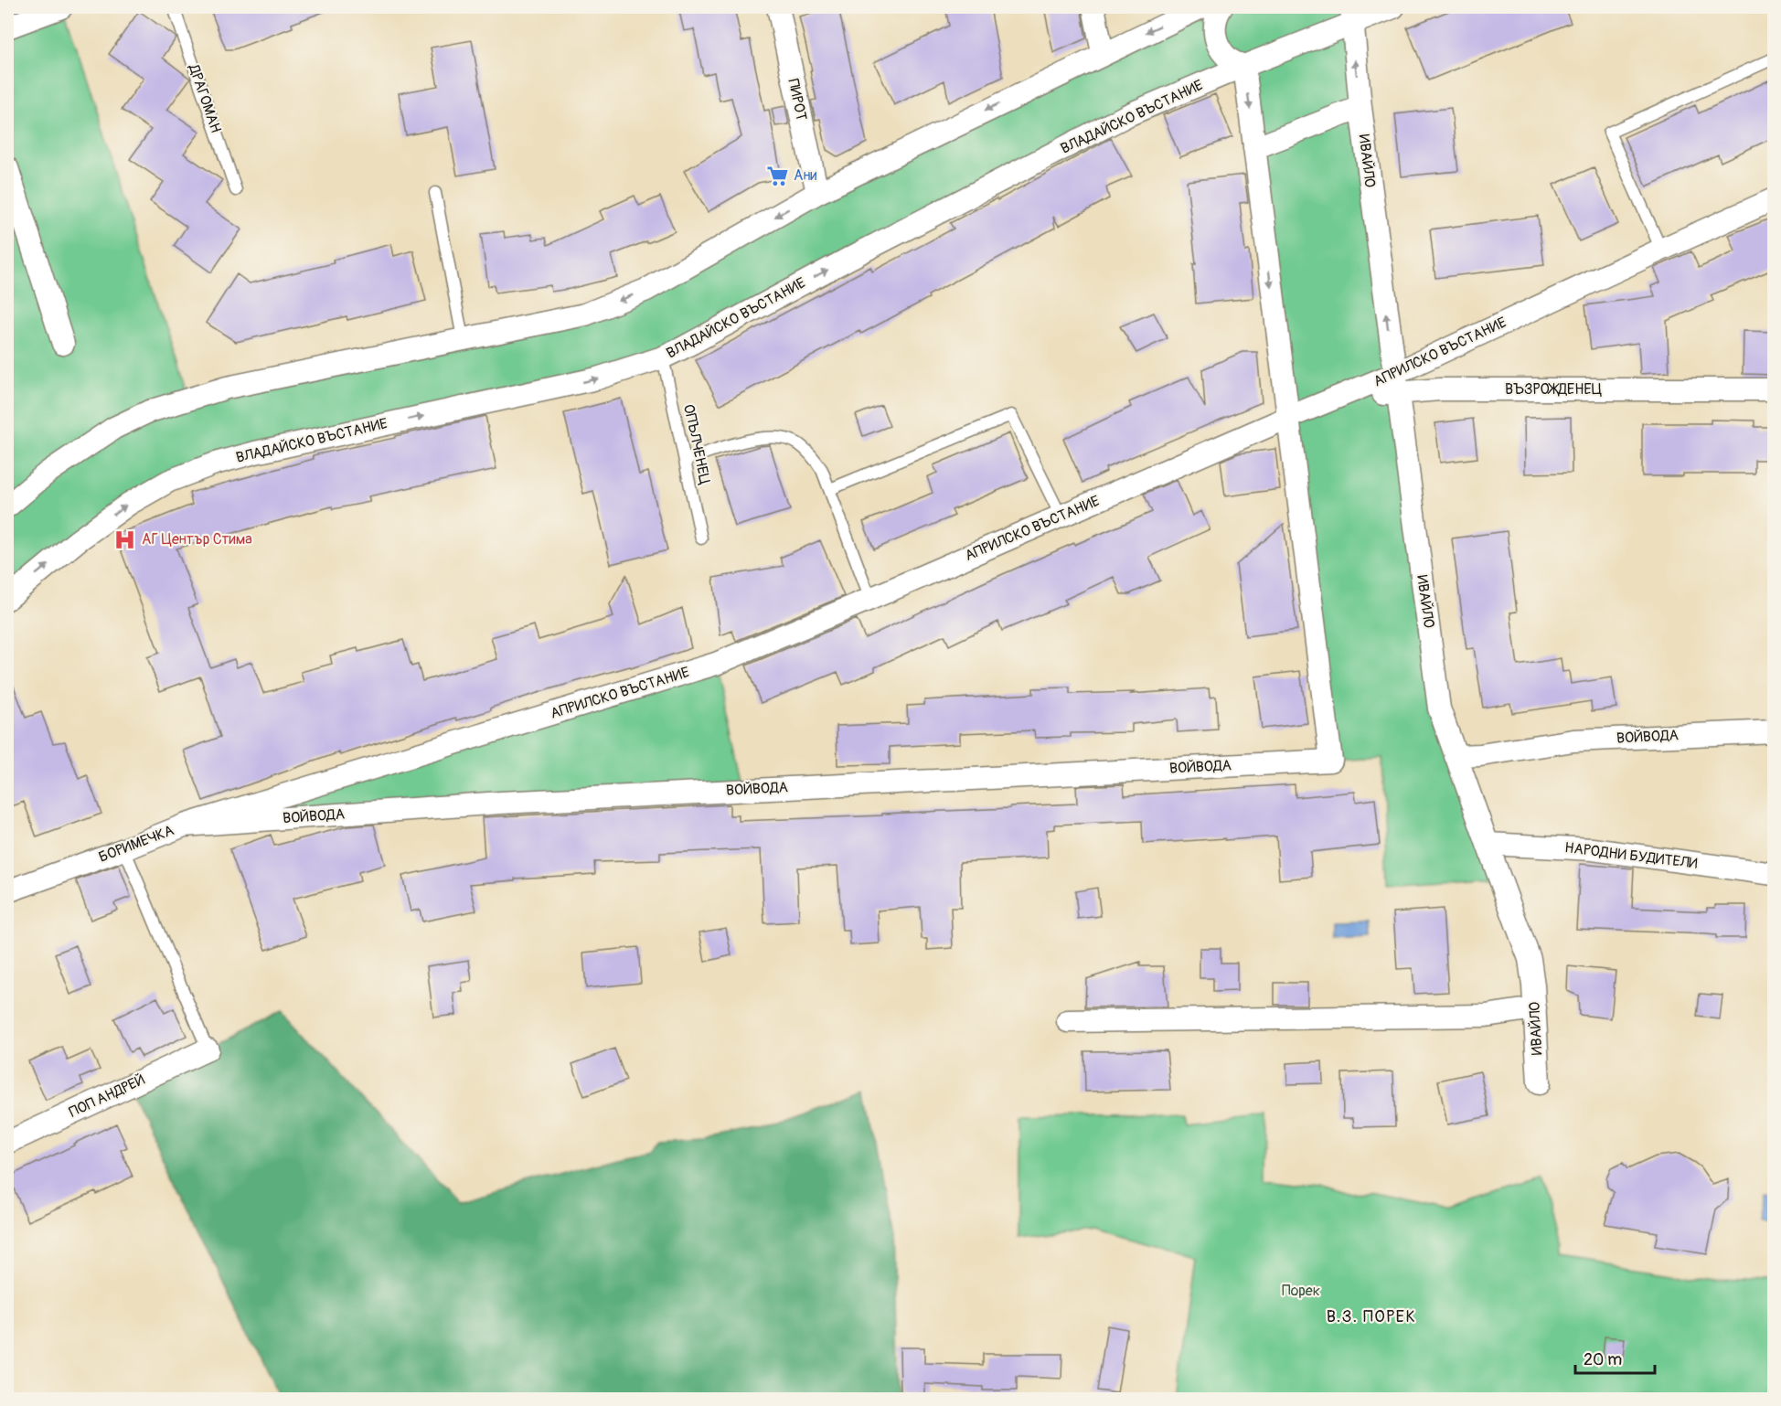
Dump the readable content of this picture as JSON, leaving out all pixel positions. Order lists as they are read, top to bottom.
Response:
{
  "streets": {
    "street": [
      "ПИРОТ",
      "ВЛАДАЙСКО ВЪСТАНИЕ",
      "ИВАЙЛО",
      "АПРИЛСКО ВЪСТАНИЕ",
      "ВЪЗРОЖДЕНЕЦ",
      "ВОЙВОДА",
      "БОРИМЕЧКА",
      "НАРОДНИ БУДИТЕЛИ",
      "ПОП АНДРЕЙ"
    ],
    "lane": ["ДРАГОМАН", "ОПЪЛЧЕНЕЦ"]
  },
  "crossings": [
    ["ВЛАДАЙСКО ВЪСТАНИЕ", "ИВАЙЛО"],
    ["ВЛАДАЙСКО ВЪСТАНИЕ", "ОПЪЛЧЕНЕЦ"],
    ["ИВАЙЛО", "АПРИЛСКО ВЪСТАНИЕ"],
    ["ИВАЙЛО", "ВЪЗРОЖДЕНЕЦ"],
    ["ИВАЙЛО", "ВОЙВОДА"],
    ["ИВАЙЛО", "НАРОДНИ БУДИТЕЛИ"],
    ["АПРИЛСКО ВЪСТАНИЕ", "ВЪЗРОЖДЕНЕЦ"],
    ["АПРИЛСКО ВЪСТАНИЕ", "ВОЙВОДА"],
    ["АПРИЛСКО ВЪСТАНИЕ", "БОРИМЕЧКА"],
    ["ВОЙВОДА", "БОРИМЕЧКА"]
  ],
  "districts": ["В.З. ПОРЕК"],
  "parks": ["Порек"],
  "places": {
    "supermarket": ["Ани"],
    "hospital": ["АГ Център Стима"]
  },
  "scale_bar": "20 m"
}
